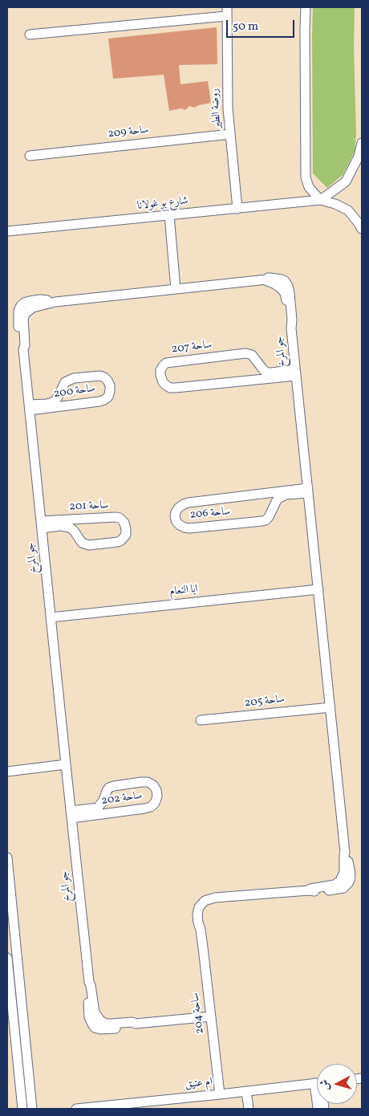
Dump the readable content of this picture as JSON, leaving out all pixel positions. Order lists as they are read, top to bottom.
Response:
{
  "streets": {
    "street": [
      "روضة الطير",
      "ساحة 209",
      "شارع بو غولانا",
      "ساحة 207",
      "جو المرخ",
      "ساحة 200",
      "ساحة 201",
      "ساحة 206",
      "ابا النعام",
      "ساحة 205",
      "ساحة 202",
      "ساحة 204",
      "ام عنيق"
    ]
  },
  "crossings": [
    ["روضة الطير", "ساحة 209"],
    ["روضة الطير", "شارع بو غولانا"],
    ["ساحة 207", "جو المرخ"],
    ["جو المرخ", "ساحة 200"],
    ["جو المرخ", "ساحة 201"],
    ["جو المرخ", "ساحة 206"],
    ["جو المرخ", "ابا النعام"],
    ["جو المرخ", "ساحة 205"],
    ["جو المرخ", "ساحة 202"],
    ["جو المرخ", "ساحة 204"],
    ["ساحة 205", "ساحة 204"],
    ["ساحة 204", "ام عنيق"]
  ],
  "scale_bar": "50 m",
  "north": "left"
}
